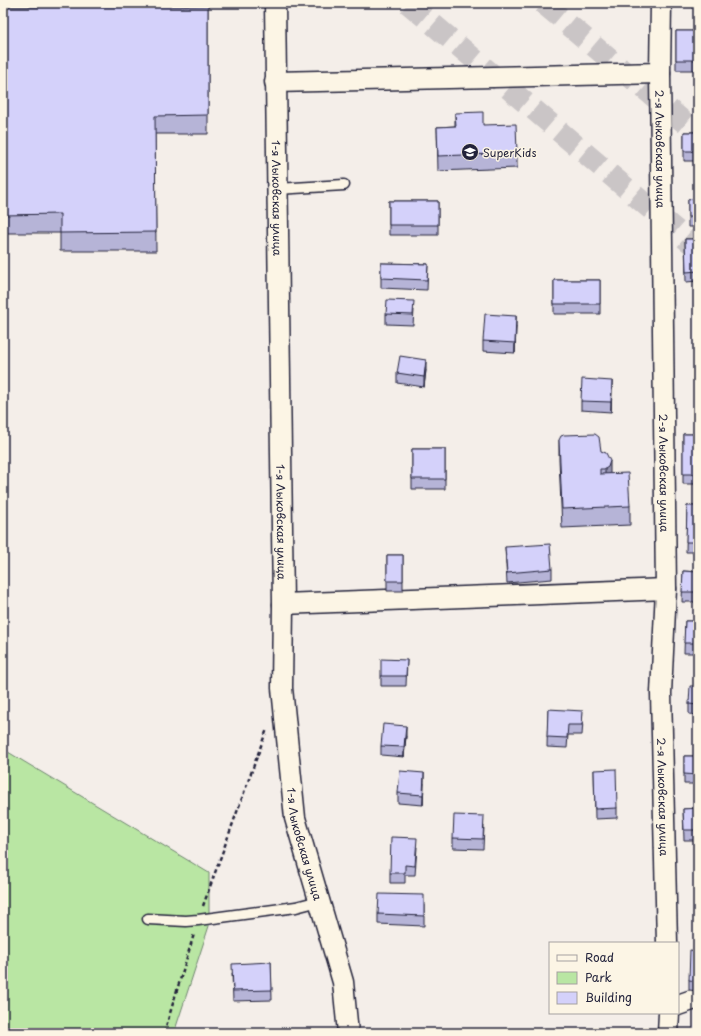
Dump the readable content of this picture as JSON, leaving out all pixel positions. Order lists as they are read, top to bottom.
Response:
{
  "streets": {
    "street": ["2-я Лыковская улица", "1-я Лыковская улица"]
  },
  "places": {
    "school or university": ["SuperKids"]
  },
  "legend": ["Road", "Park", "Building"]
}
